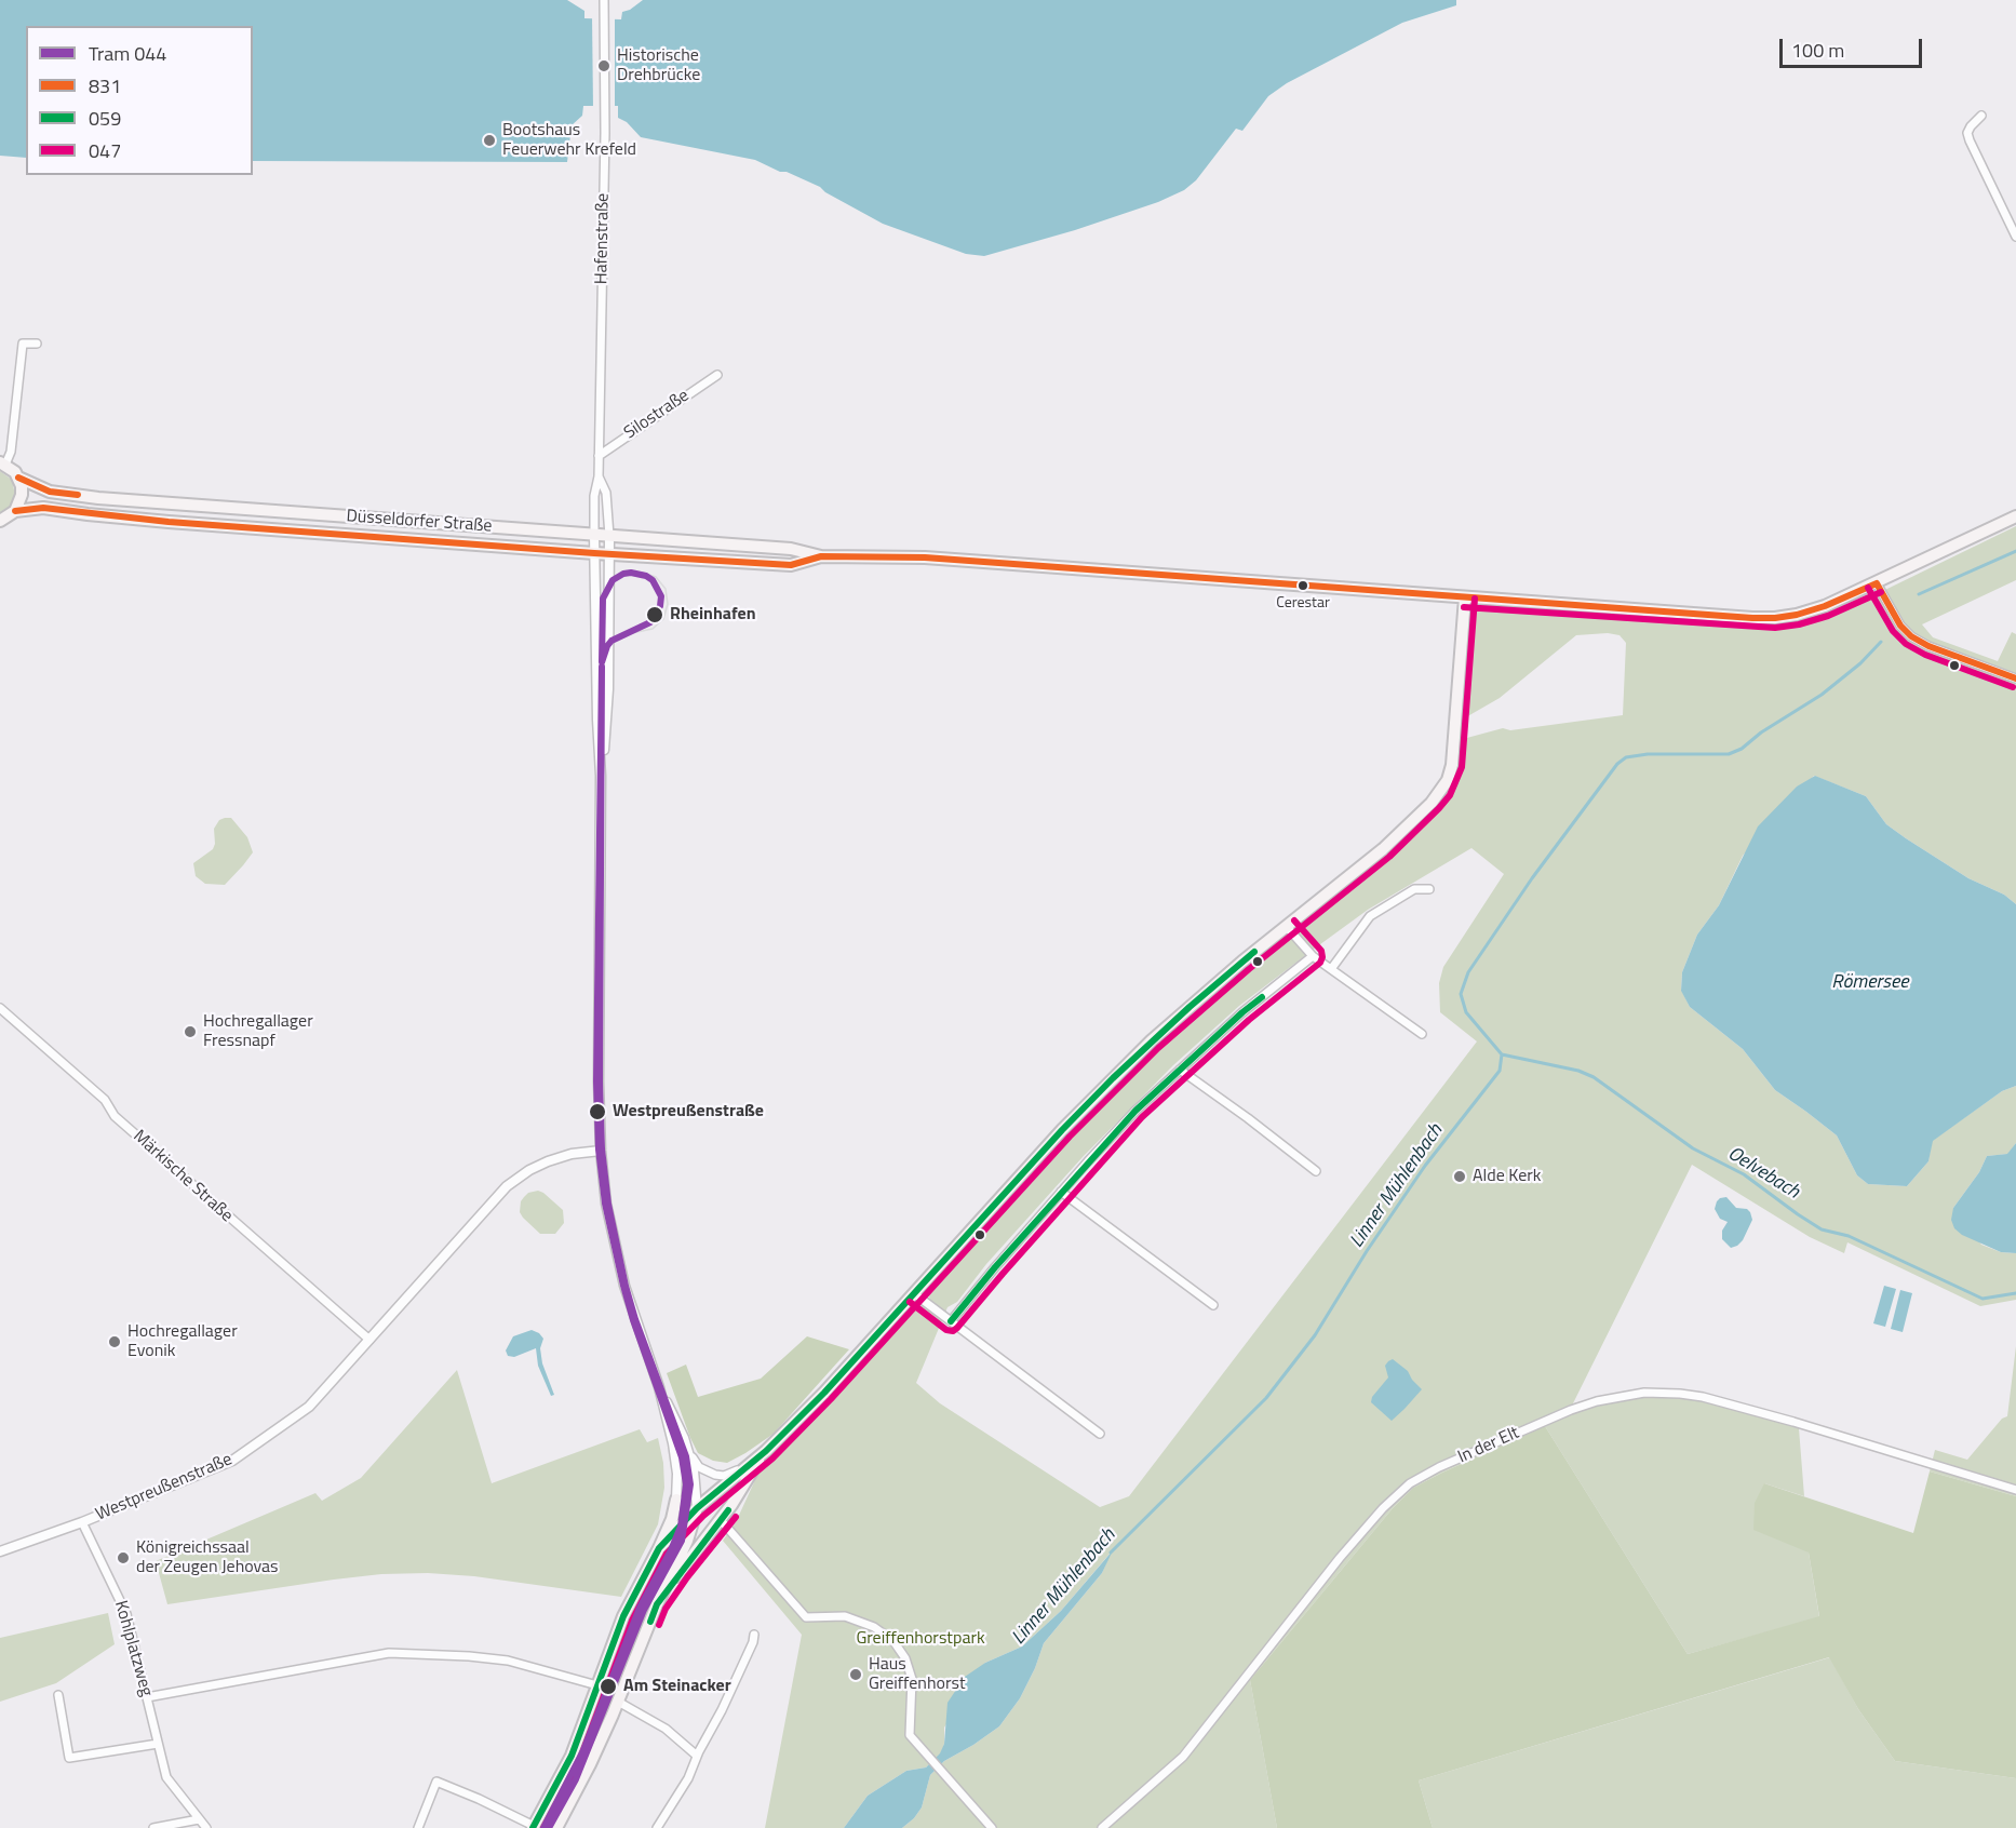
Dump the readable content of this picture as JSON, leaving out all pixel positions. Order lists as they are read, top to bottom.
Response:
{
  "streets": {
    "main road": ["Hafenstraße", "Düsseldorfer Straße"],
    "street": [
      "Silostraße",
      "Märkische Straße",
      "In der Elt",
      "Westpreußenstraße",
      "Kohlplatzweg"
    ]
  },
  "crossings": [
    ["Hafenstraße", "Silostraße"],
    ["Hafenstraße", "Düsseldorfer Straße"],
    ["Hafenstraße", "Westpreußenstraße"],
    ["Märkische Straße", "Westpreußenstraße"],
    ["Westpreußenstraße", "Kohlplatzweg"]
  ],
  "water": ["Römersee", "Oelvebach", "Linner Mühlenbach"],
  "parks": ["Greiffenhorstpark"],
  "places": [
    "Historische Drehbrücke",
    "Bootshaus Feuerwehr Krefeld",
    "Cerestar",
    "Rheinhafen",
    "Hochregallager Fressnapf",
    "Westpreußenstraße",
    "Alde Kerk",
    "Hochregallager Evonik",
    "Königreichssaal der Zeugen Jehovas",
    "Haus Greiffenhorst",
    "Am Steinacker"
  ],
  "lines": [
    "transit line 831",
    "tram line 044",
    "transit line 047",
    "transit line 059"
  ],
  "legend": [
    "Tram 044",
    "831",
    "059",
    "047"
  ],
  "scale_bar": "100 m"
}
